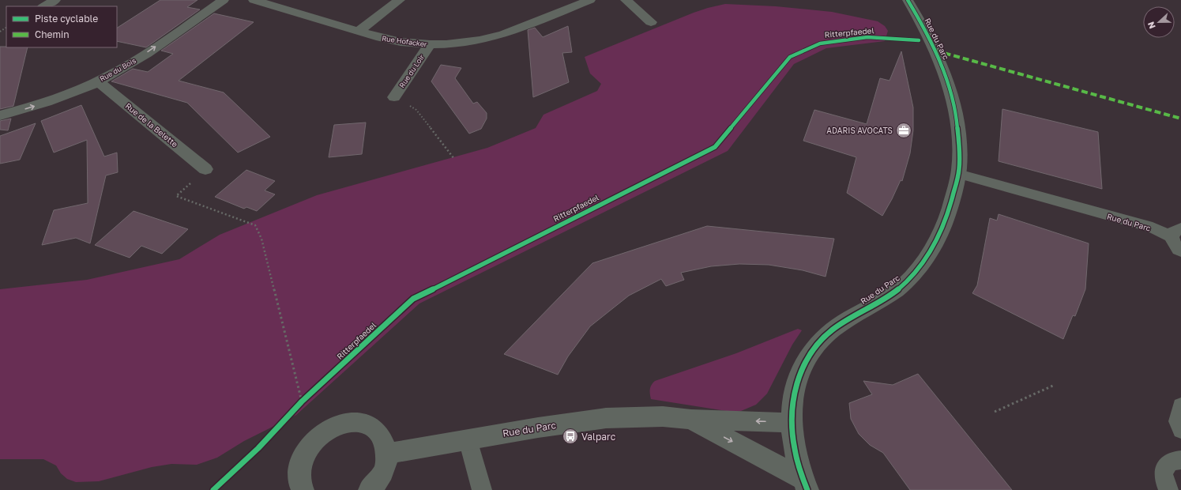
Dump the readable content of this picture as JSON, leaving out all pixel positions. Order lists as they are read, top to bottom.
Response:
{
  "streets": {
    "street": [
      "Rue du Parc",
      "Rue Hofacker",
      "Rue du Bois",
      "Rue du Loir",
      "Rue de la Belette"
    ],
    "cycle path": ["Ritterpfaedel"]
  },
  "crossings": [
    ["Rue Hofacker", "Rue du Loir"],
    ["Rue du Bois", "Rue de la Belette"]
  ],
  "one_way": ["Rue du Bois"],
  "places": {
    "office": ["ADARIS AVOCATS"],
    "bus stop": ["Valparc"]
  },
  "legend": ["Piste cyclable", "Chemin"],
  "north": "left"
}
